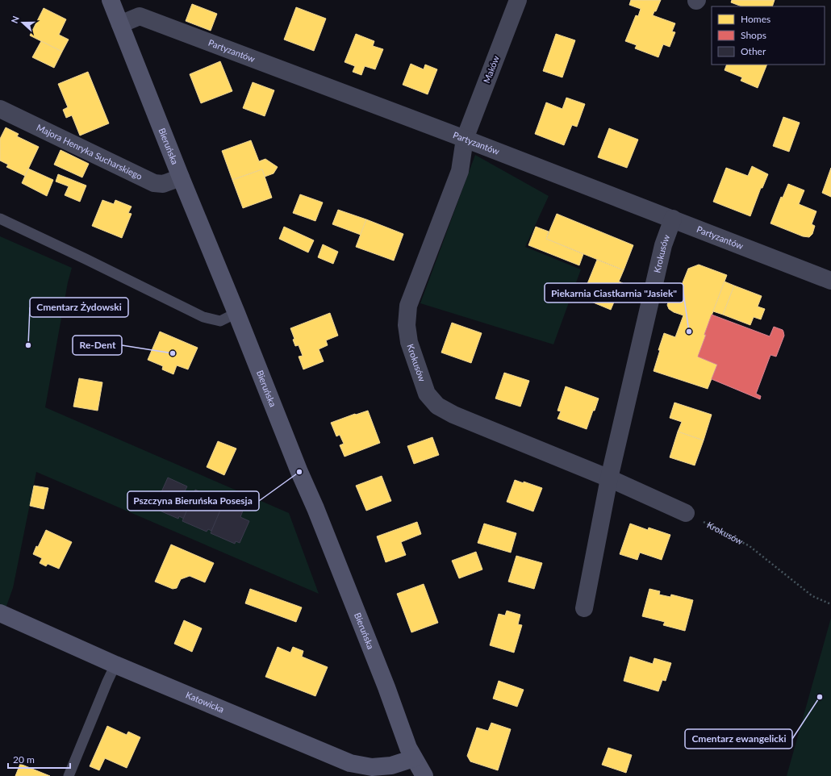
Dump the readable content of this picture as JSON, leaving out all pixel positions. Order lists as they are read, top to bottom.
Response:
{
  "streets": {
    "street": [
      "Partyzantów",
      "Maków",
      "Bieruńska",
      "Majora Henryka Sucharskiego",
      "Krokusów",
      "Katowicka"
    ]
  },
  "crossings": [
    ["Partyzantów", "Maków"],
    ["Partyzantów", "Bieruńska"],
    ["Partyzantów", "Krokusów"],
    ["Maków", "Krokusów"],
    ["Bieruńska", "Majora Henryka Sucharskiego"],
    ["Bieruńska", "Katowicka"]
  ],
  "places": [
    "Piekarnia Ciastkarnia \"Jasiek\"",
    "Cmentarz Żydowski",
    "Re-Dent",
    "Pszczyna Bieruńska Posesja",
    "Cmentarz ewangelicki"
  ],
  "legend": ["Homes", "Shops", "Other"],
  "scale_bar": "20 m",
  "north": "left"
}
